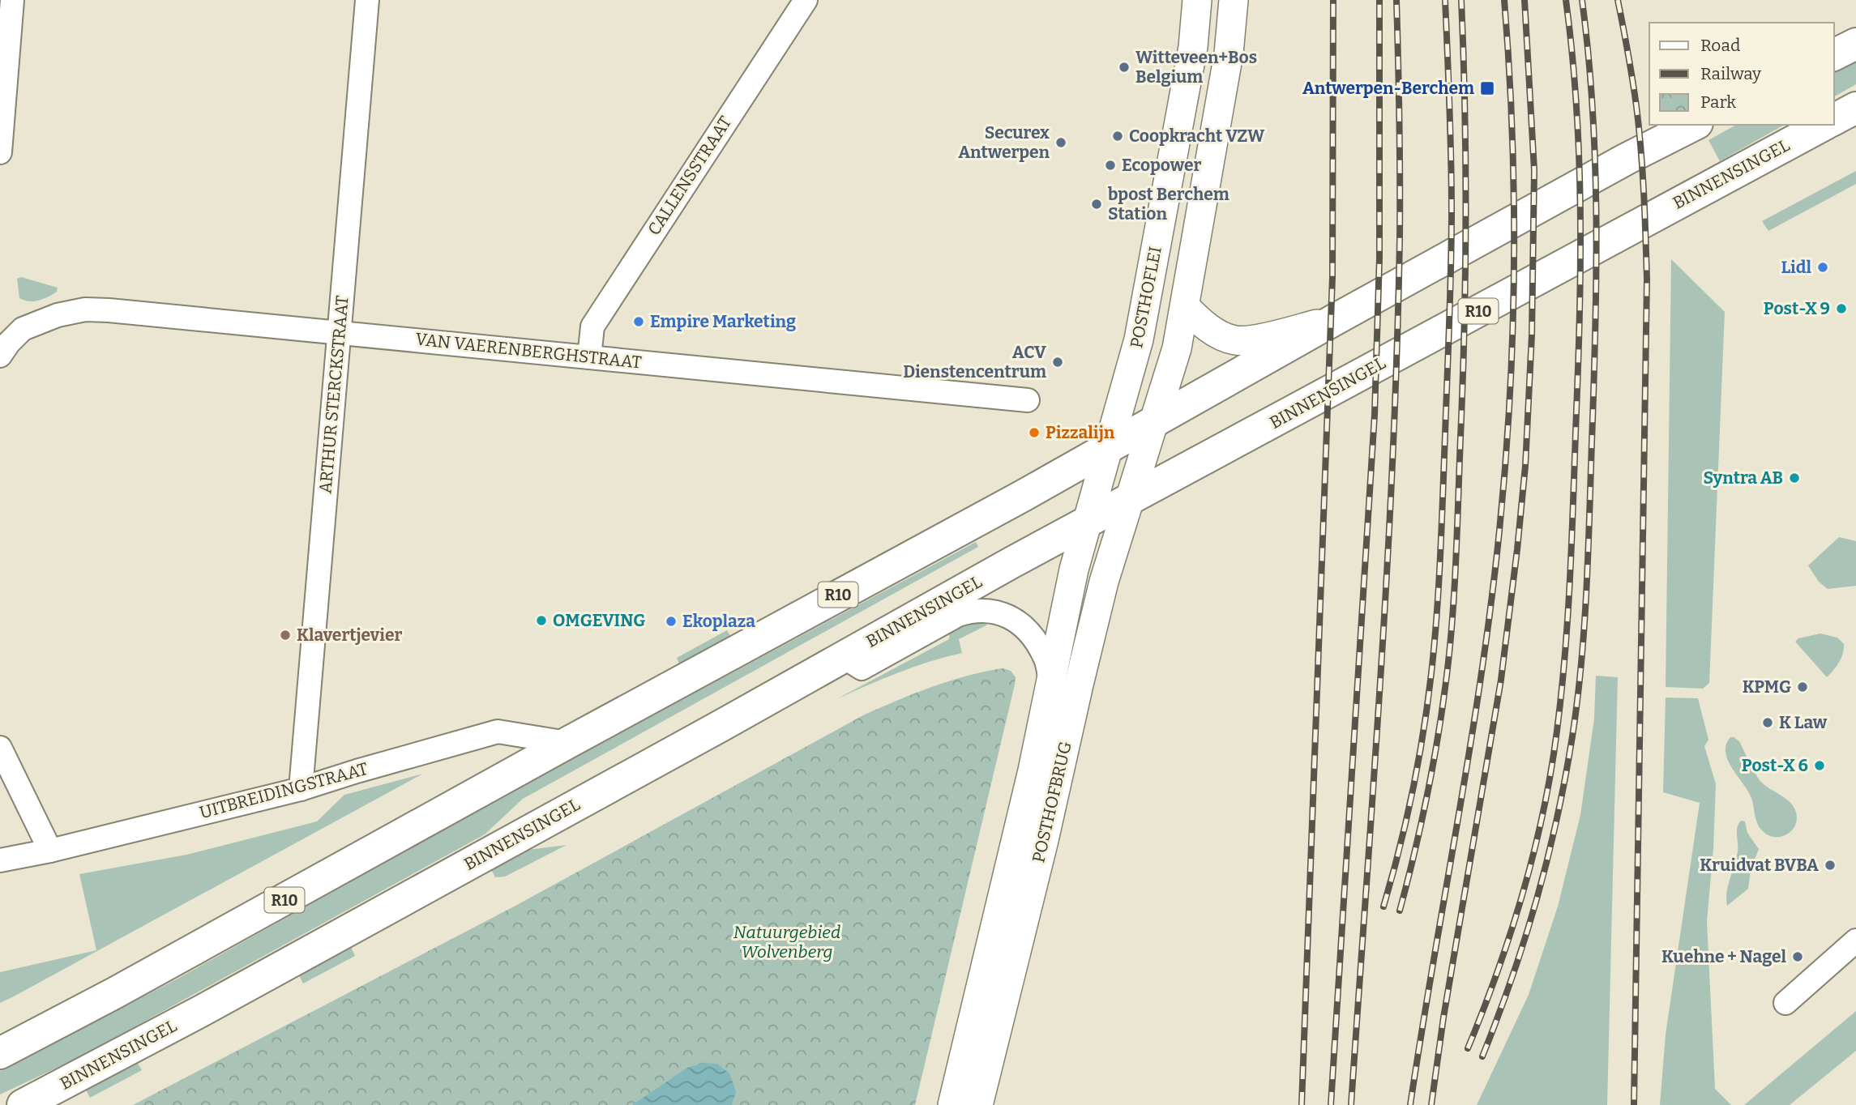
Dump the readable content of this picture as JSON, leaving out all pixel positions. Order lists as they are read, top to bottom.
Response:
{
  "streets": {
    "main road": ["BINNENSINGEL", "R10"],
    "street": [
      "CALLENSSTRAAT",
      "POSTHOFLEI",
      "VAN VAERENBERGHSTRAAT",
      "ARTHUR STERCKSTRAAT",
      "UITBREIDINGSTRAAT",
      "POSTHOFBRUG"
    ]
  },
  "crossings": [
    ["BINNENSINGEL", "POSTHOFLEI"],
    ["BINNENSINGEL", "POSTHOFBRUG"],
    ["CALLENSSTRAAT", "VAN VAERENBERGHSTRAAT"],
    ["POSTHOFLEI", "R10"],
    ["POSTHOFLEI", "POSTHOFBRUG"],
    ["R10", "UITBREIDINGSTRAAT"],
    ["VAN VAERENBERGHSTRAAT", "ARTHUR STERCKSTRAAT"],
    ["ARTHUR STERCKSTRAAT", "UITBREIDINGSTRAAT"]
  ],
  "parks": ["Natuurgebied Wolvenberg"],
  "places": {
    "other": [
      "Witteveen+Bos Belgium",
      "Coopkracht VZW",
      "Securex Antwerpen",
      "Ecopower",
      "bpost Berchem Station",
      "Lidl",
      "Post-X 9",
      "Empire Marketing",
      "ACV Dienstencentrum",
      "Pizzalijn",
      "Syntra AB",
      "OMGEVING",
      "Ekoplaza",
      "Klavertjevier",
      "KPMG",
      "K Law",
      "Post-X 6",
      "Kruidvat BVBA",
      "Kuehne + Nagel"
    ],
    "transit": ["Antwerpen-Berchem"]
  },
  "legend": ["Road", "Railway", "Park"]
}
